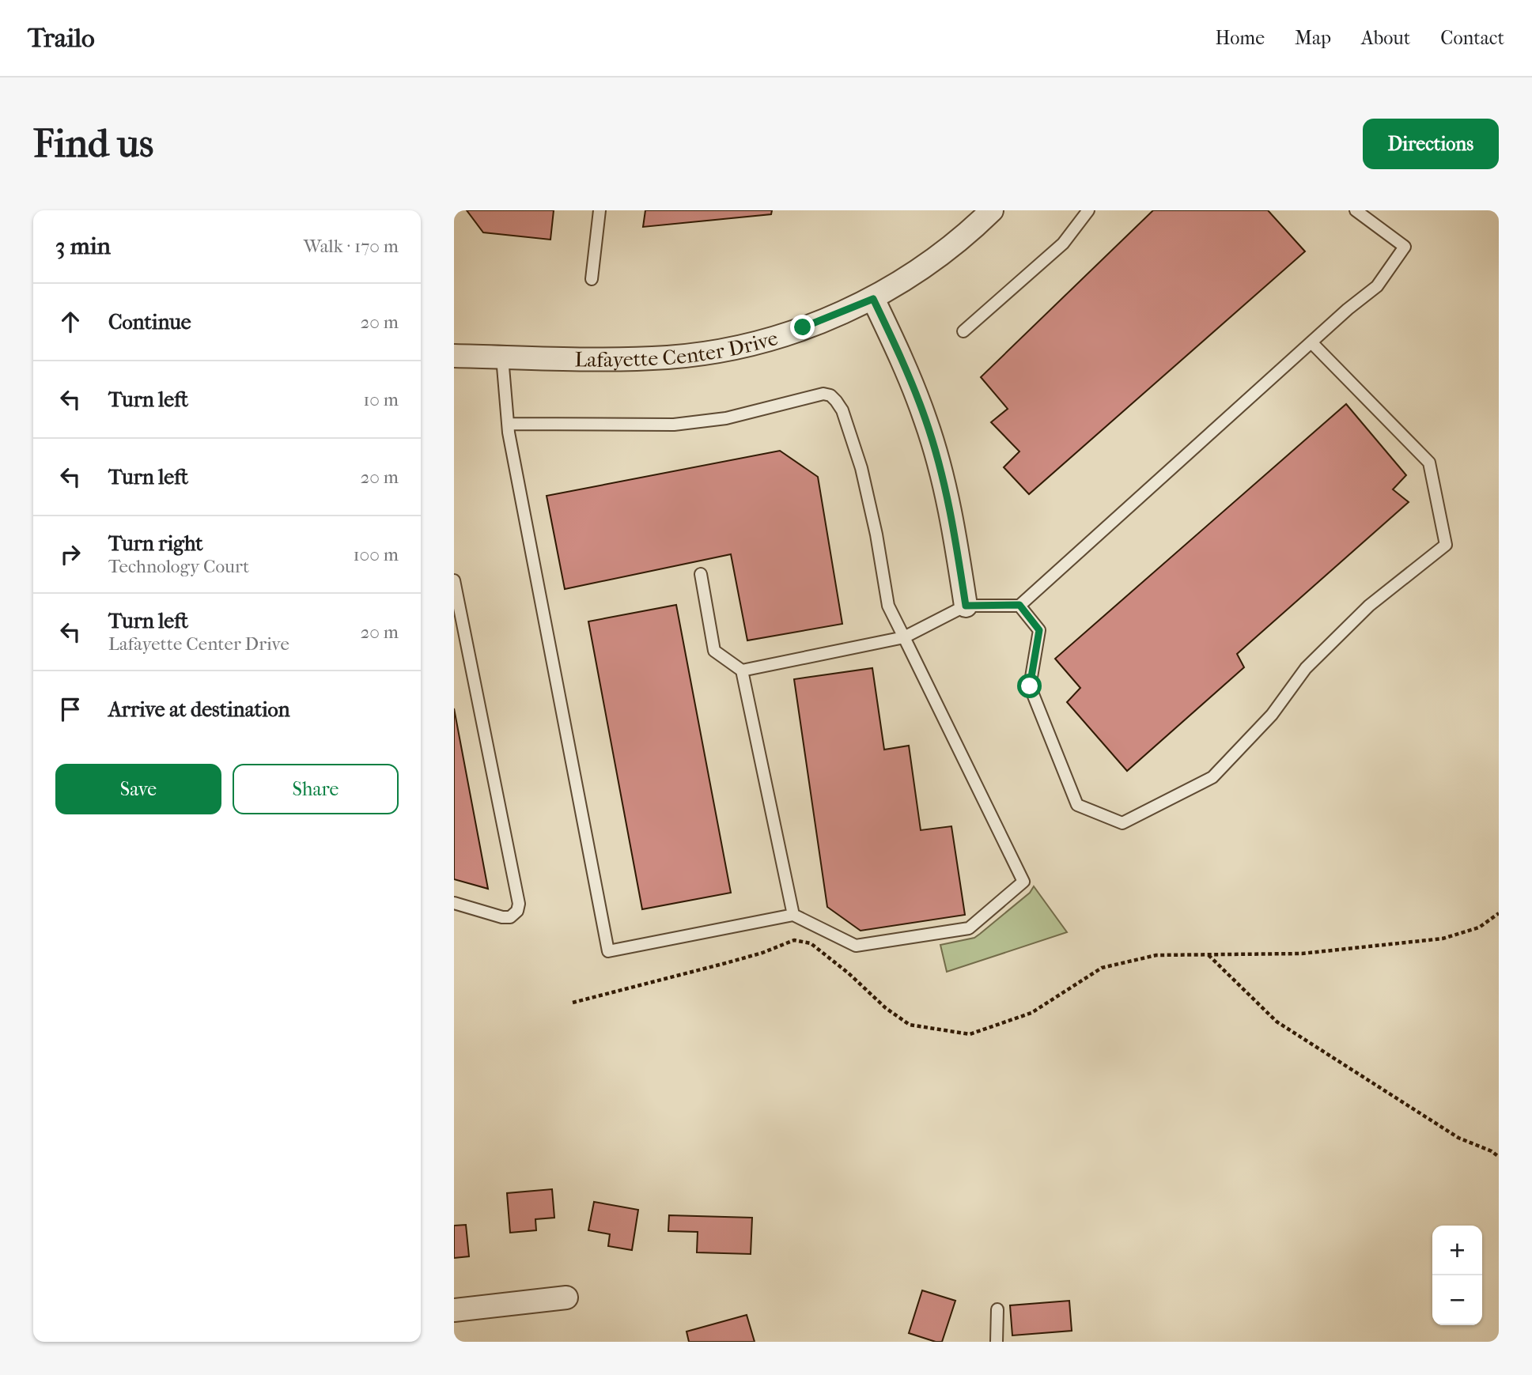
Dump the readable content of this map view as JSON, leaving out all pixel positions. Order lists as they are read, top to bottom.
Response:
{
  "streets": {
    "street": ["Lafayette Center Drive"]
  },
  "page": {
    "header": "Trailo",
    "nav": [
      "Home",
      "Map",
      "About",
      "Contact"
    ],
    "buttons": [
      "Directions",
      ["Save", "Share"]
    ],
    "title": "Find us",
    "heading": ["3 min", "Walk · 170 m"],
    "list": [
      ["Continue", "20 m"],
      ["Turn left", "10 m"],
      ["Turn left", "20 m"],
      ["Turn right", "Technology Court", "100 m"],
      ["Turn left", "Lafayette Center Drive", "20 m"],
      "Arrive at destination"
    ],
    "map_buttons": ["+", "−"]
  }
}
